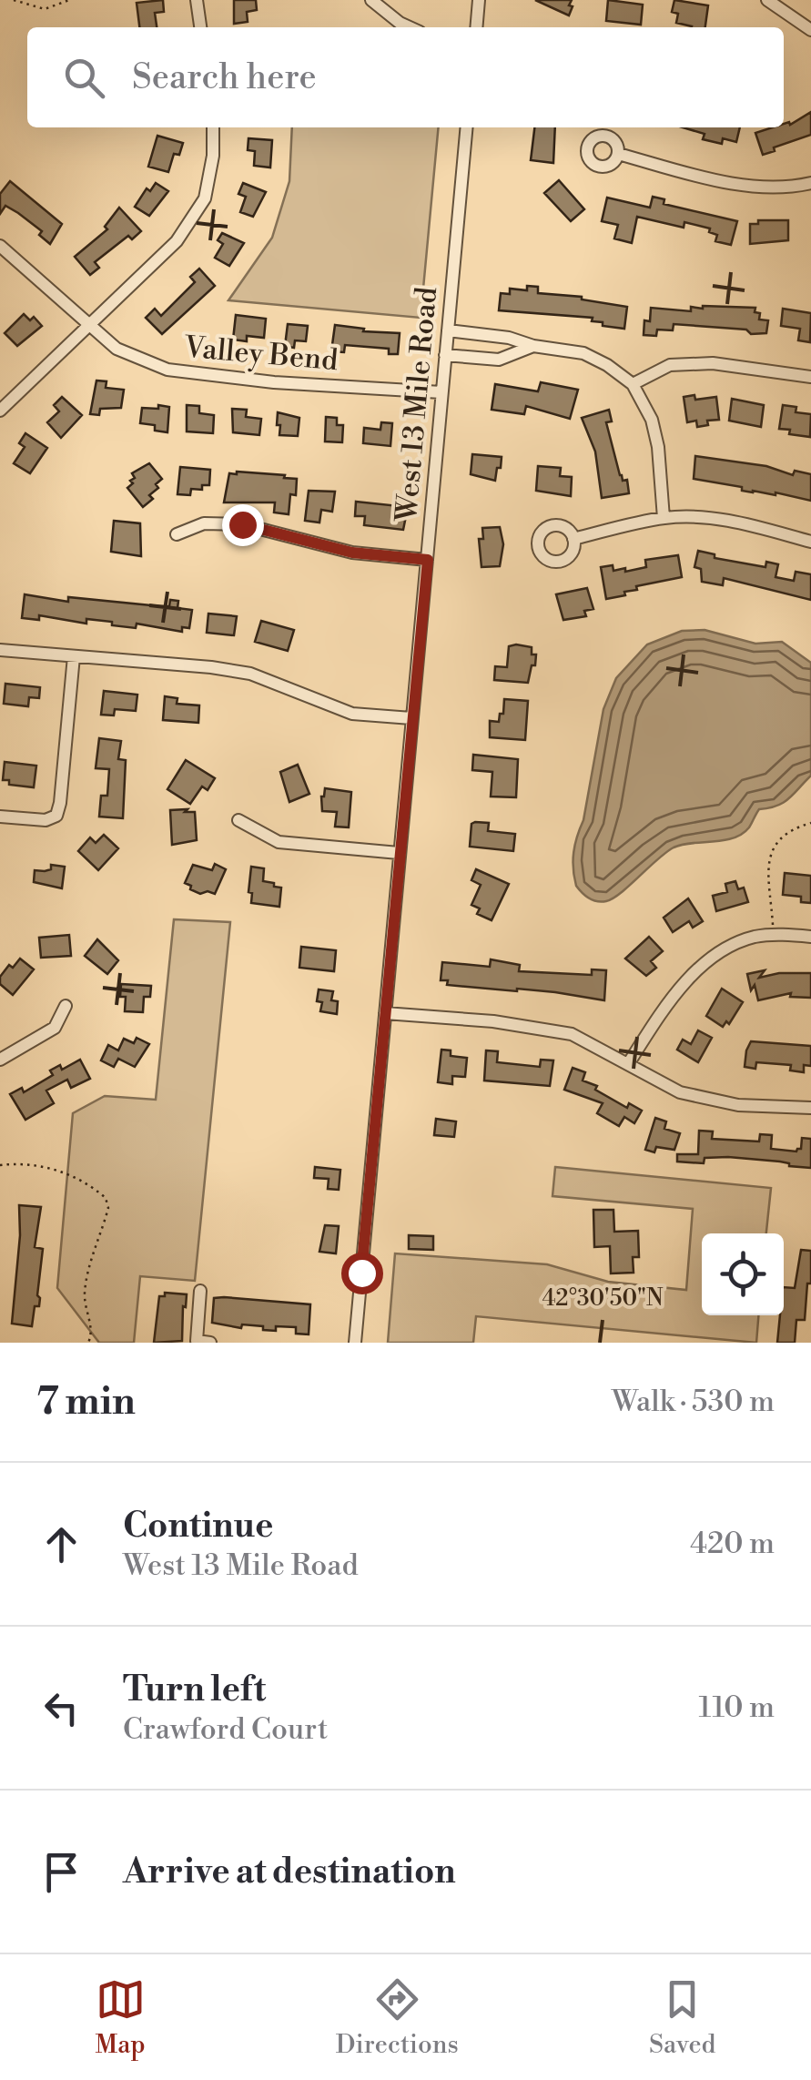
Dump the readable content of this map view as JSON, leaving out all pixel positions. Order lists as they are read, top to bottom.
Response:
{
  "streets": {
    "street": ["Valley Bend", "West 13 Mile Road"]
  },
  "crossings": [
    ["Valley Bend", "West 13 Mile Road"]
  ],
  "page": {
    "search": "Search here",
    "heading": ["7 min", "Walk · 530 m"],
    "list": [
      ["Continue", "West 13 Mile Road", "420 m"],
      ["Turn left", "Crawford Court", "110 m"],
      "Arrive at destination"
    ],
    "nav": ["Map", "Directions", "Saved"]
  },
  "coordinates": ["42°30'50\"N"]
}
